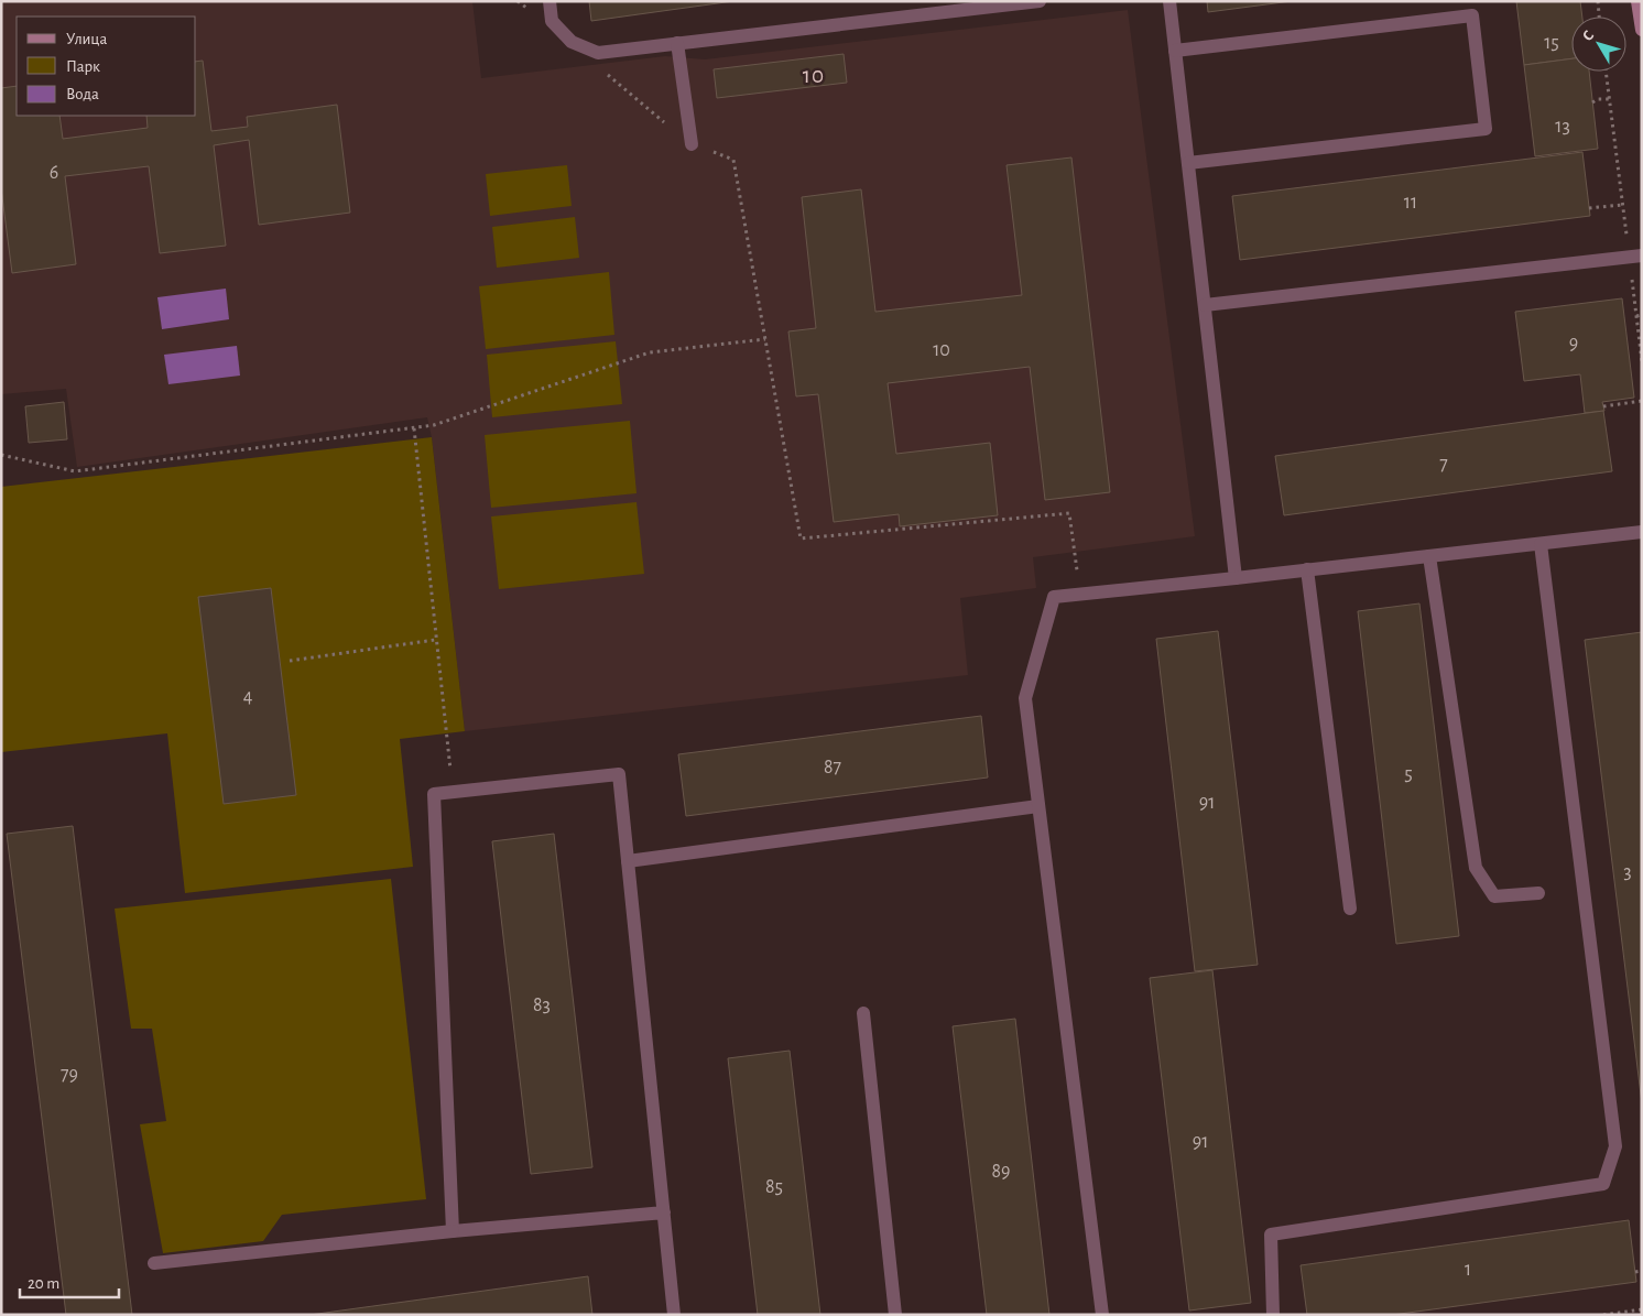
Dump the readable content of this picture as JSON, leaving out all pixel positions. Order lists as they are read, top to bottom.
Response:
{
  "districts": ["10"],
  "house_numbers": [
    "15",
    "13",
    "6",
    "11",
    "9",
    "10",
    "7",
    "4",
    "87",
    "5",
    "91",
    "3",
    "83",
    "79",
    "91",
    "89",
    "85",
    "1"
  ],
  "legend": ["Улица", "Парк", "Вода"],
  "scale_bar": "20 m",
  "north": "top left"
}
